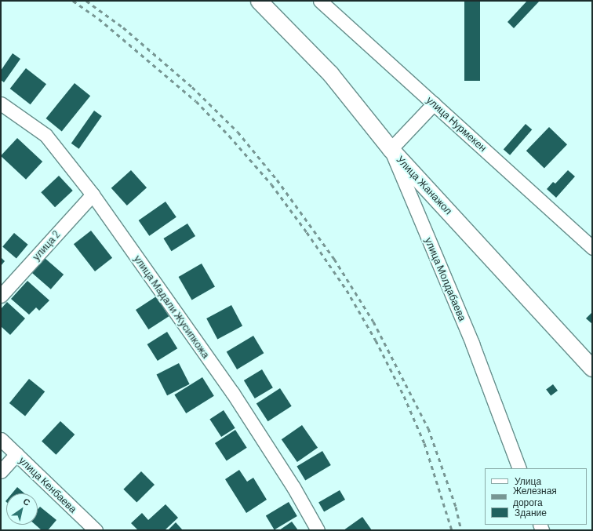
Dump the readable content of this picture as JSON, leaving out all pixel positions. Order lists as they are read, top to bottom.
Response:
{
  "streets": {
    "main road": ["Улица Жанажол"],
    "street": [
      "улица Нурмекен",
      "улица 2",
      "улица Молдабаева",
      "улица Мадали Жусипкожа",
      "улица Кенбаева"
    ]
  },
  "crossings": [
    ["Улица Жанажол", "улица Молдабаева"],
    ["улица 2", "улица Мадали Жусипкожа"]
  ],
  "legend": ["Улица", "Железная дорога", "Здание"],
  "north": "top right"
}
